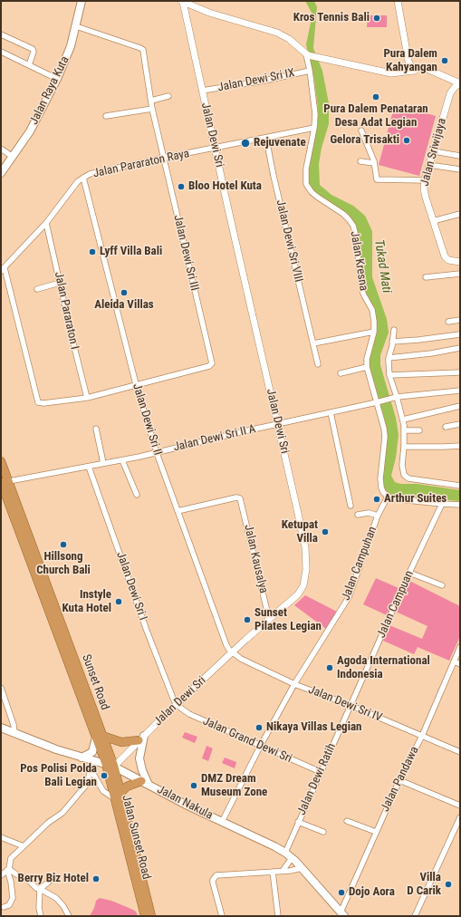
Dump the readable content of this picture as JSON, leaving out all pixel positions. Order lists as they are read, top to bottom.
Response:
{
  "streets": {
    "highway": ["Sunset Road", "Jalan Sunset Road"],
    "main road": ["Jalan Raya Kuta", "Jalan Nakula"],
    "street": [
      "Jalan Dewi Sri IX",
      "Jalan Dewi Sri",
      "Jalan Sriwijaya",
      "Jalan Pararaton Raya",
      "Jalan Dewi Sri VIII",
      "Jalan Dewi Sri III",
      "Jalan Kresna",
      "Jalan Pararaton I",
      "Jalan Dewi Sri II",
      "Jalan Dewi Sri II A",
      "Jalan Kausalya",
      "Jalan Campuhan",
      "Jalan Dewi Sri I",
      "Jalan Campuan",
      "Jalan Dewi Sri IV",
      "Jalan Grand Dewi Sri",
      "Jalan Dewi Ratih",
      "Jalan Pandawa"
    ]
  },
  "crossings": [
    ["Jalan Dewi Sri IX", "Jalan Dewi Sri"],
    ["Jalan Dewi Sri IX", "Jalan Kresna"],
    ["Jalan Raya Kuta", "Jalan Dewi Sri III"],
    ["Jalan Dewi Sri", "Jalan Pararaton Raya"],
    ["Jalan Dewi Sri", "Jalan Dewi Sri II"],
    ["Jalan Dewi Sri", "Jalan Dewi Sri II A"],
    ["Jalan Dewi Sri", "Jalan Kausalya"],
    ["Jalan Dewi Sri", "Jalan Dewi Sri I"],
    ["Jalan Dewi Sri", "Sunset Road"],
    ["Jalan Dewi Sri", "Jalan Dewi Sri IV"],
    ["Jalan Dewi Sri", "Jalan Grand Dewi Sri"],
    ["Jalan Dewi Sri", "Jalan Nakula"],
    ["Jalan Dewi Sri", "Jalan Sunset Road"],
    ["Jalan Pararaton Raya", "Jalan Dewi Sri VIII"],
    ["Jalan Pararaton Raya", "Jalan Dewi Sri III"],
    ["Jalan Pararaton Raya", "Jalan Kresna"],
    ["Jalan Pararaton Raya", "Jalan Pararaton I"],
    ["Jalan Pararaton Raya", "Jalan Dewi Sri II"],
    ["Jalan Dewi Sri III", "Jalan Dewi Sri II"],
    ["Jalan Kresna", "Jalan Dewi Sri II A"],
    ["Jalan Kresna", "Jalan Campuhan"],
    ["Jalan Dewi Sri II", "Jalan Dewi Sri II A"],
    ["Jalan Dewi Sri II", "Jalan Kausalya"],
    ["Jalan Dewi Sri II", "Jalan Dewi Sri IV"],
    ["Jalan Dewi Sri II A", "Jalan Dewi Sri I"],
    ["Jalan Dewi Sri II A", "Sunset Road"],
    ["Jalan Campuhan", "Jalan Dewi Sri IV"],
    ["Jalan Campuhan", "Jalan Grand Dewi Sri"],
    ["Jalan Campuhan", "Jalan Nakula"],
    ["Jalan Dewi Sri I", "Jalan Grand Dewi Sri"],
    ["Jalan Campuan", "Jalan Dewi Sri IV"],
    ["Jalan Campuan", "Jalan Dewi Ratih"],
    ["Sunset Road", "Jalan Nakula"],
    ["Sunset Road", "Jalan Sunset Road"],
    ["Jalan Dewi Sri IV", "Jalan Dewi Ratih"],
    ["Jalan Dewi Sri IV", "Jalan Pandawa"],
    ["Jalan Grand Dewi Sri", "Jalan Dewi Ratih"],
    ["Jalan Dewi Ratih", "Jalan Nakula"],
    ["Jalan Pandawa", "Jalan Nakula"],
    ["Jalan Nakula", "Jalan Sunset Road"]
  ],
  "water": ["Tukad Mati"],
  "places": [
    "Kros Tennis Bali",
    "Pura Dalem Kahyangan",
    "Pura Dalem Penataran Desa Adat Legian",
    "Gelora Trisakti",
    "Rejuvenate",
    "Bloo Hotel Kuta",
    "Lyff Villa Bali",
    "Aleida Villas",
    "Arthur Suites",
    "Ketupat Villa",
    "Hillsong Church Bali",
    "Instyle Kuta Hotel",
    "Sunset Pilates Legian",
    "Agoda International Indonesia",
    "Nikaya Villas Legian",
    "Pos Polisi Polda Bali Legian",
    "DMZ Dream Museum Zone",
    "Berry Biz Hotel",
    "Villa D Carik",
    "Dojo Aora"
  ]
}
